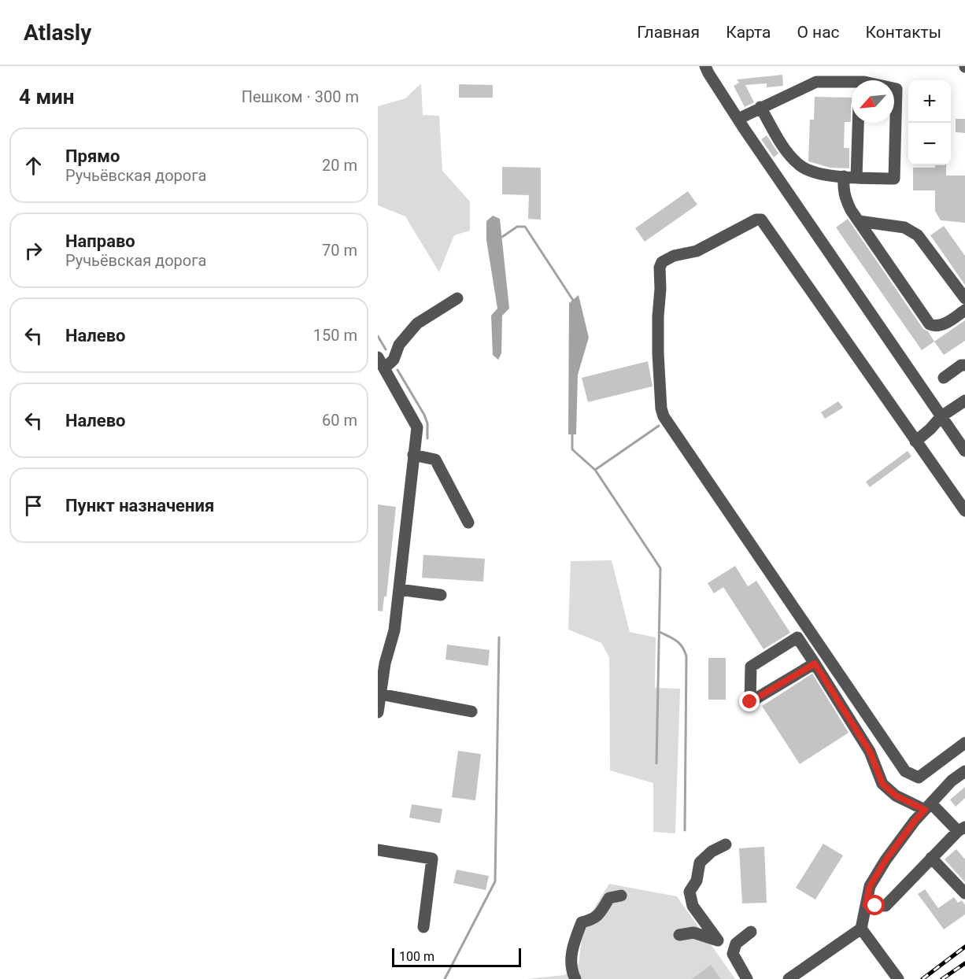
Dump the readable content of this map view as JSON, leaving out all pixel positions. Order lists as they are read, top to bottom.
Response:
{
  "scale_bar": "100 m",
  "north": "bottom left",
  "page": {
    "header": "Atlasly",
    "nav": [
      "Главная",
      "Карта",
      "О нас",
      "Контакты"
    ],
    "heading": ["4 мин", "Пешком · 300 m"],
    "map_buttons": ["+", "−"],
    "list": [
      ["Прямо", "Ручьёвская дорога", "20 m"],
      ["Направо", "Ручьёвская дорога", "70 m"],
      ["Налево", "150 m"],
      ["Налево", "60 m"],
      "Пункт назначения"
    ],
    "scale": "100 m"
  }
}
